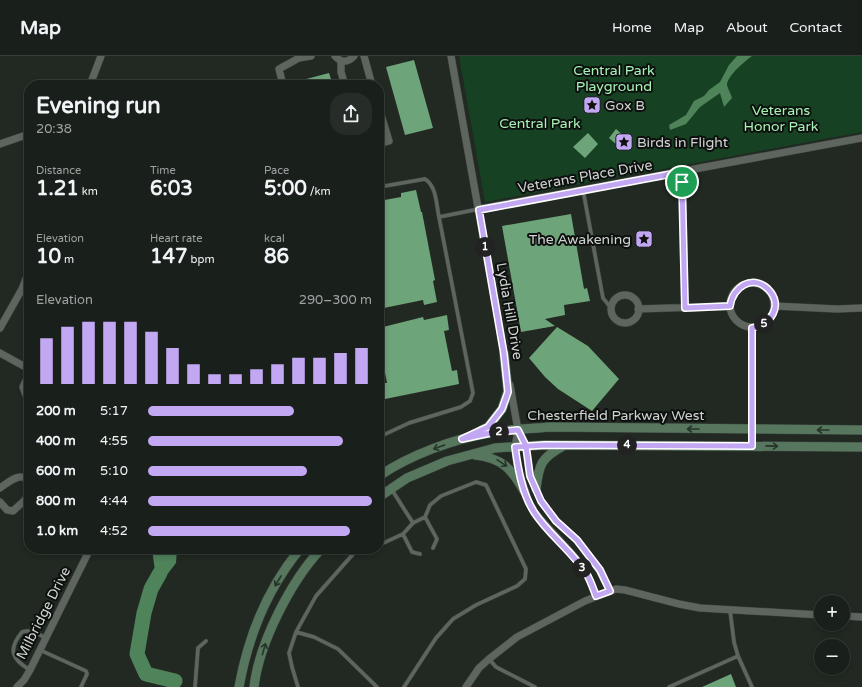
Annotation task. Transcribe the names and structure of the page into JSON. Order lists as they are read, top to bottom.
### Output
{
  "streets": {
    "street": [
      "Veterans Place Drive",
      "Lydia Hill Drive",
      "Chesterfield Parkway West",
      "Milbridge Drive"
    ]
  },
  "crossings": [
    ["Veterans Place Drive", "Lydia Hill Drive"],
    ["Lydia Hill Drive", "Chesterfield Parkway West"]
  ],
  "parks": ["Central Park Playground", "Veterans Honor Park", "Central Park"],
  "places": {
    "place": ["Gox B", "Birds in Flight", "The Awakening"]
  },
  "page": {
    "header": "Map",
    "nav": [
      "Home",
      "Map",
      "About",
      "Contact"
    ],
    "heading": ["Evening run", "20:38"],
    "stats": [
      ["Distance", "1.21 km"],
      ["Time", "6:03"],
      ["Pace", "5:00 /km"],
      ["Elevation", "10 m"],
      ["Heart rate", "147 bpm"],
      ["kcal", "86"]
    ],
    "pins": [
      "1",
      "5",
      "2",
      "4",
      "3"
    ],
    "chart": ["Elevation", "290–300 m"],
    "list": [
      {
        "name": "200 m",
        "note": "5:17"
      },
      {
        "name": "400 m",
        "note": "4:55"
      },
      {
        "name": "600 m",
        "note": "5:10"
      },
      {
        "name": "800 m",
        "note": "4:44"
      },
      {
        "name": "1.0 km",
        "note": "4:52"
      }
    ],
    "map_buttons": ["+", "−"]
  }
}
